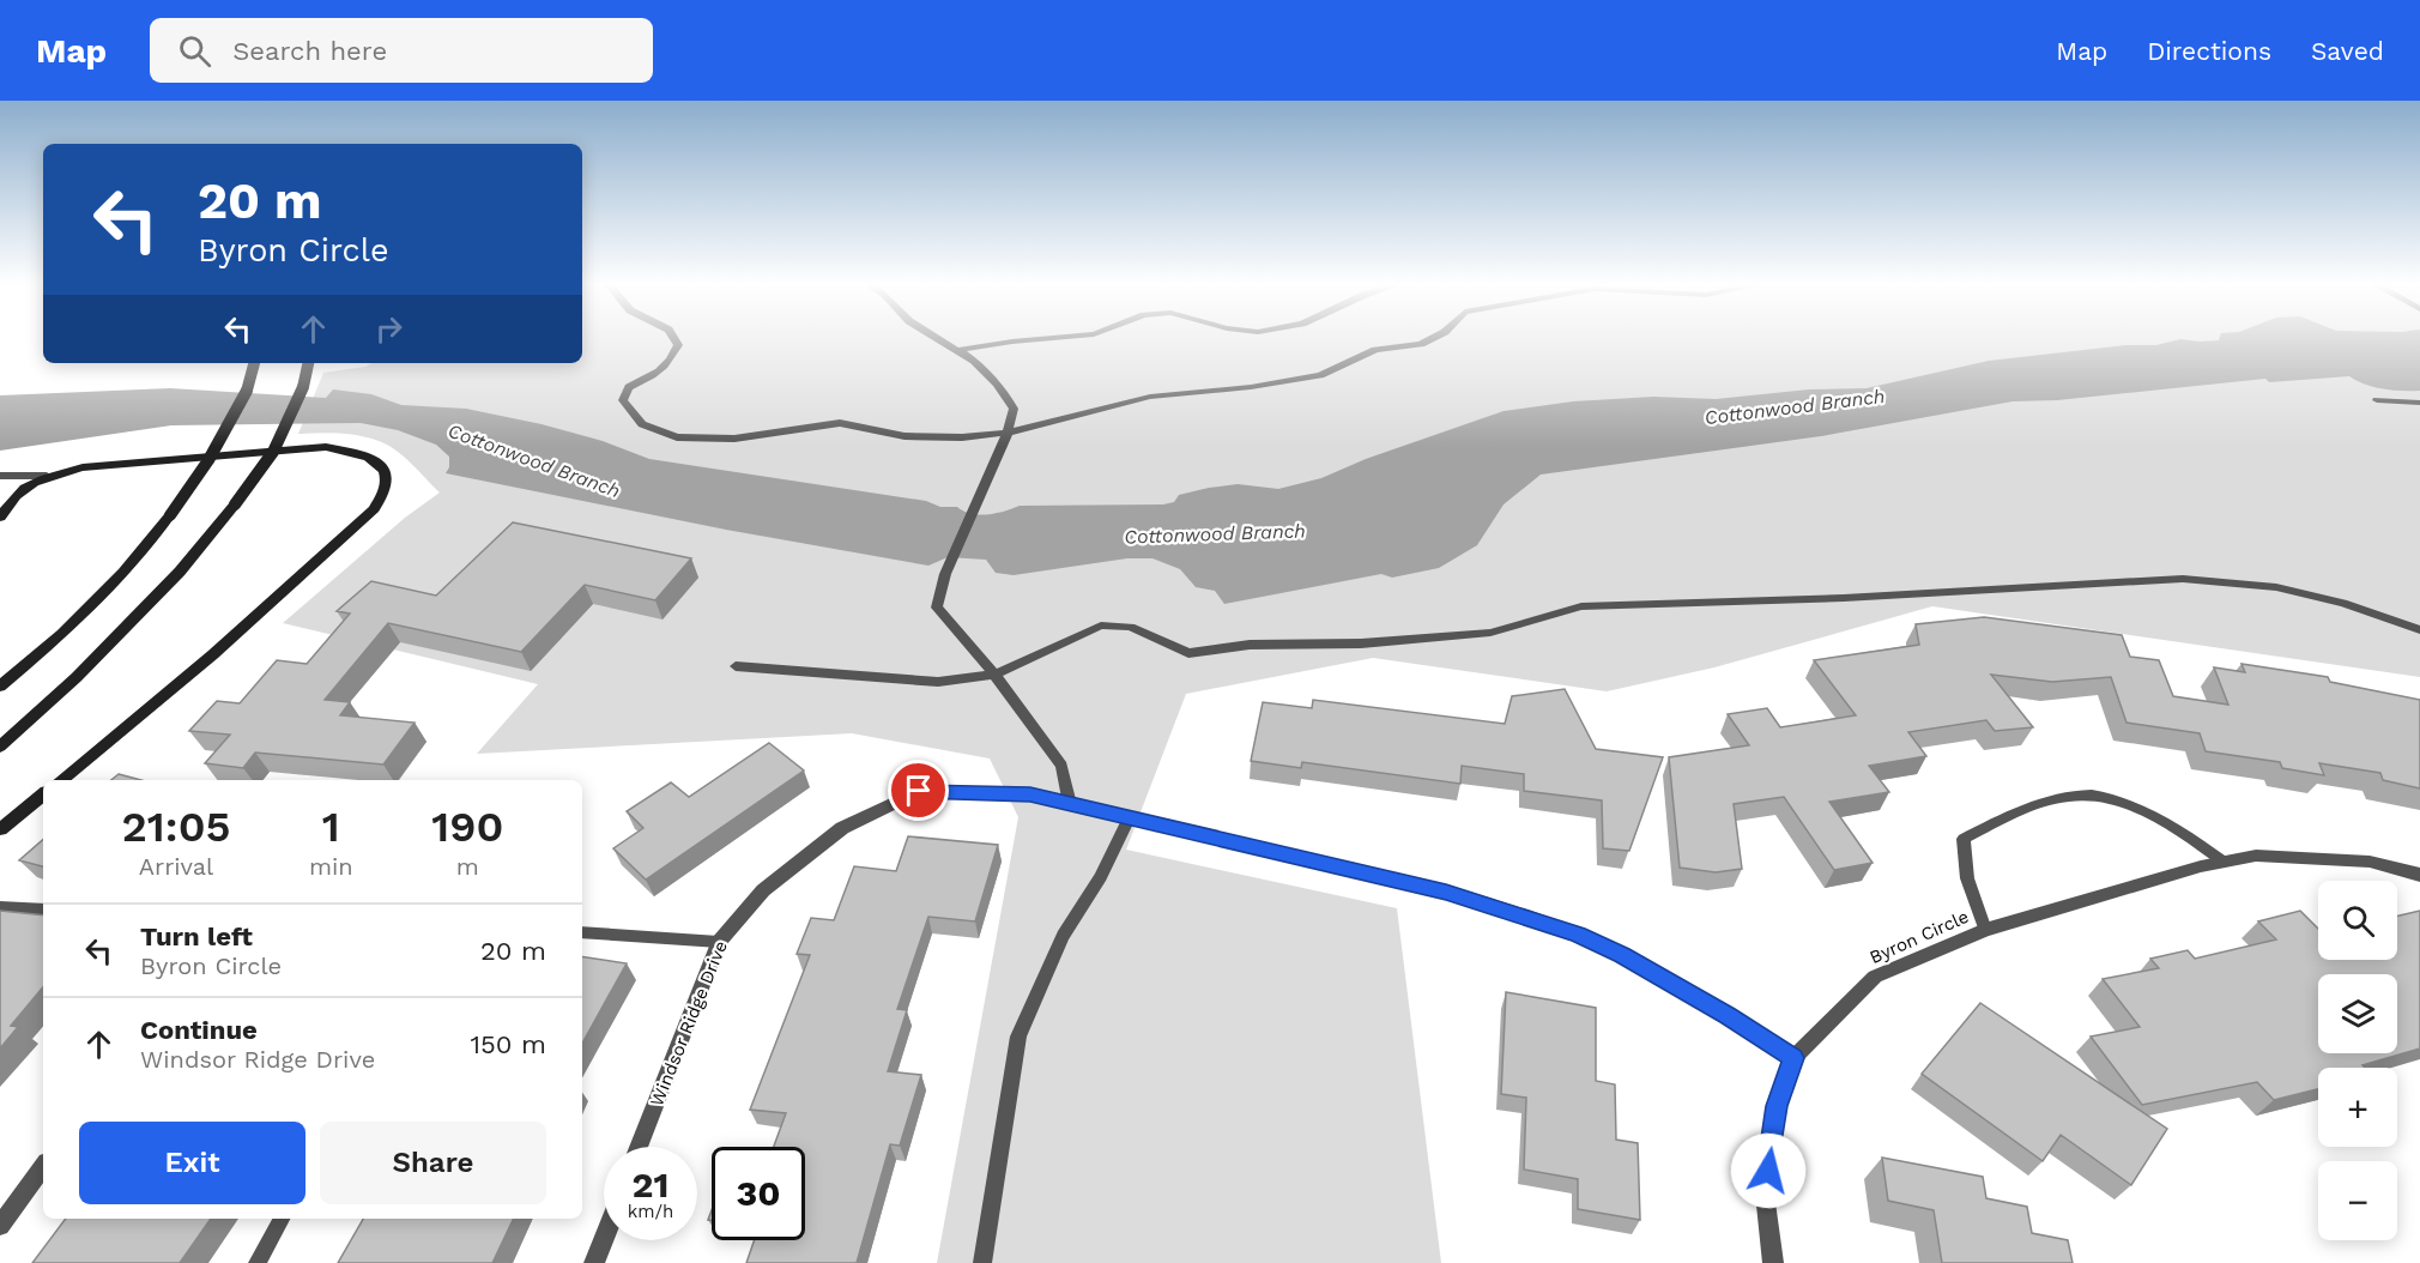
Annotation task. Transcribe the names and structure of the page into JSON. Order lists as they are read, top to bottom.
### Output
{
  "streets": {
    "street": ["Byron Circle", "Windsor Ridge Drive"]
  },
  "water": ["Cottonwood Branch"],
  "page": {
    "header": "Map",
    "search": "Search here",
    "nav": ["Map", "Directions", "Saved"],
    "turn": ["20 m", "Byron Circle"],
    "eta": [
      "21:05",
      "Arrival",
      "1",
      "min",
      "190",
      "m"
    ],
    "map_buttons": ["+", "−"],
    "list": [
      {
        "name": "Turn left",
        "note": "Byron Circle",
        "value": "20 m"
      },
      {
        "name": "Continue",
        "note": "Windsor Ridge Drive",
        "value": "150 m"
      }
    ],
    "buttons": ["Exit", "Share"],
    "speed": "21 km/h",
    "limit": "30"
  }
}
